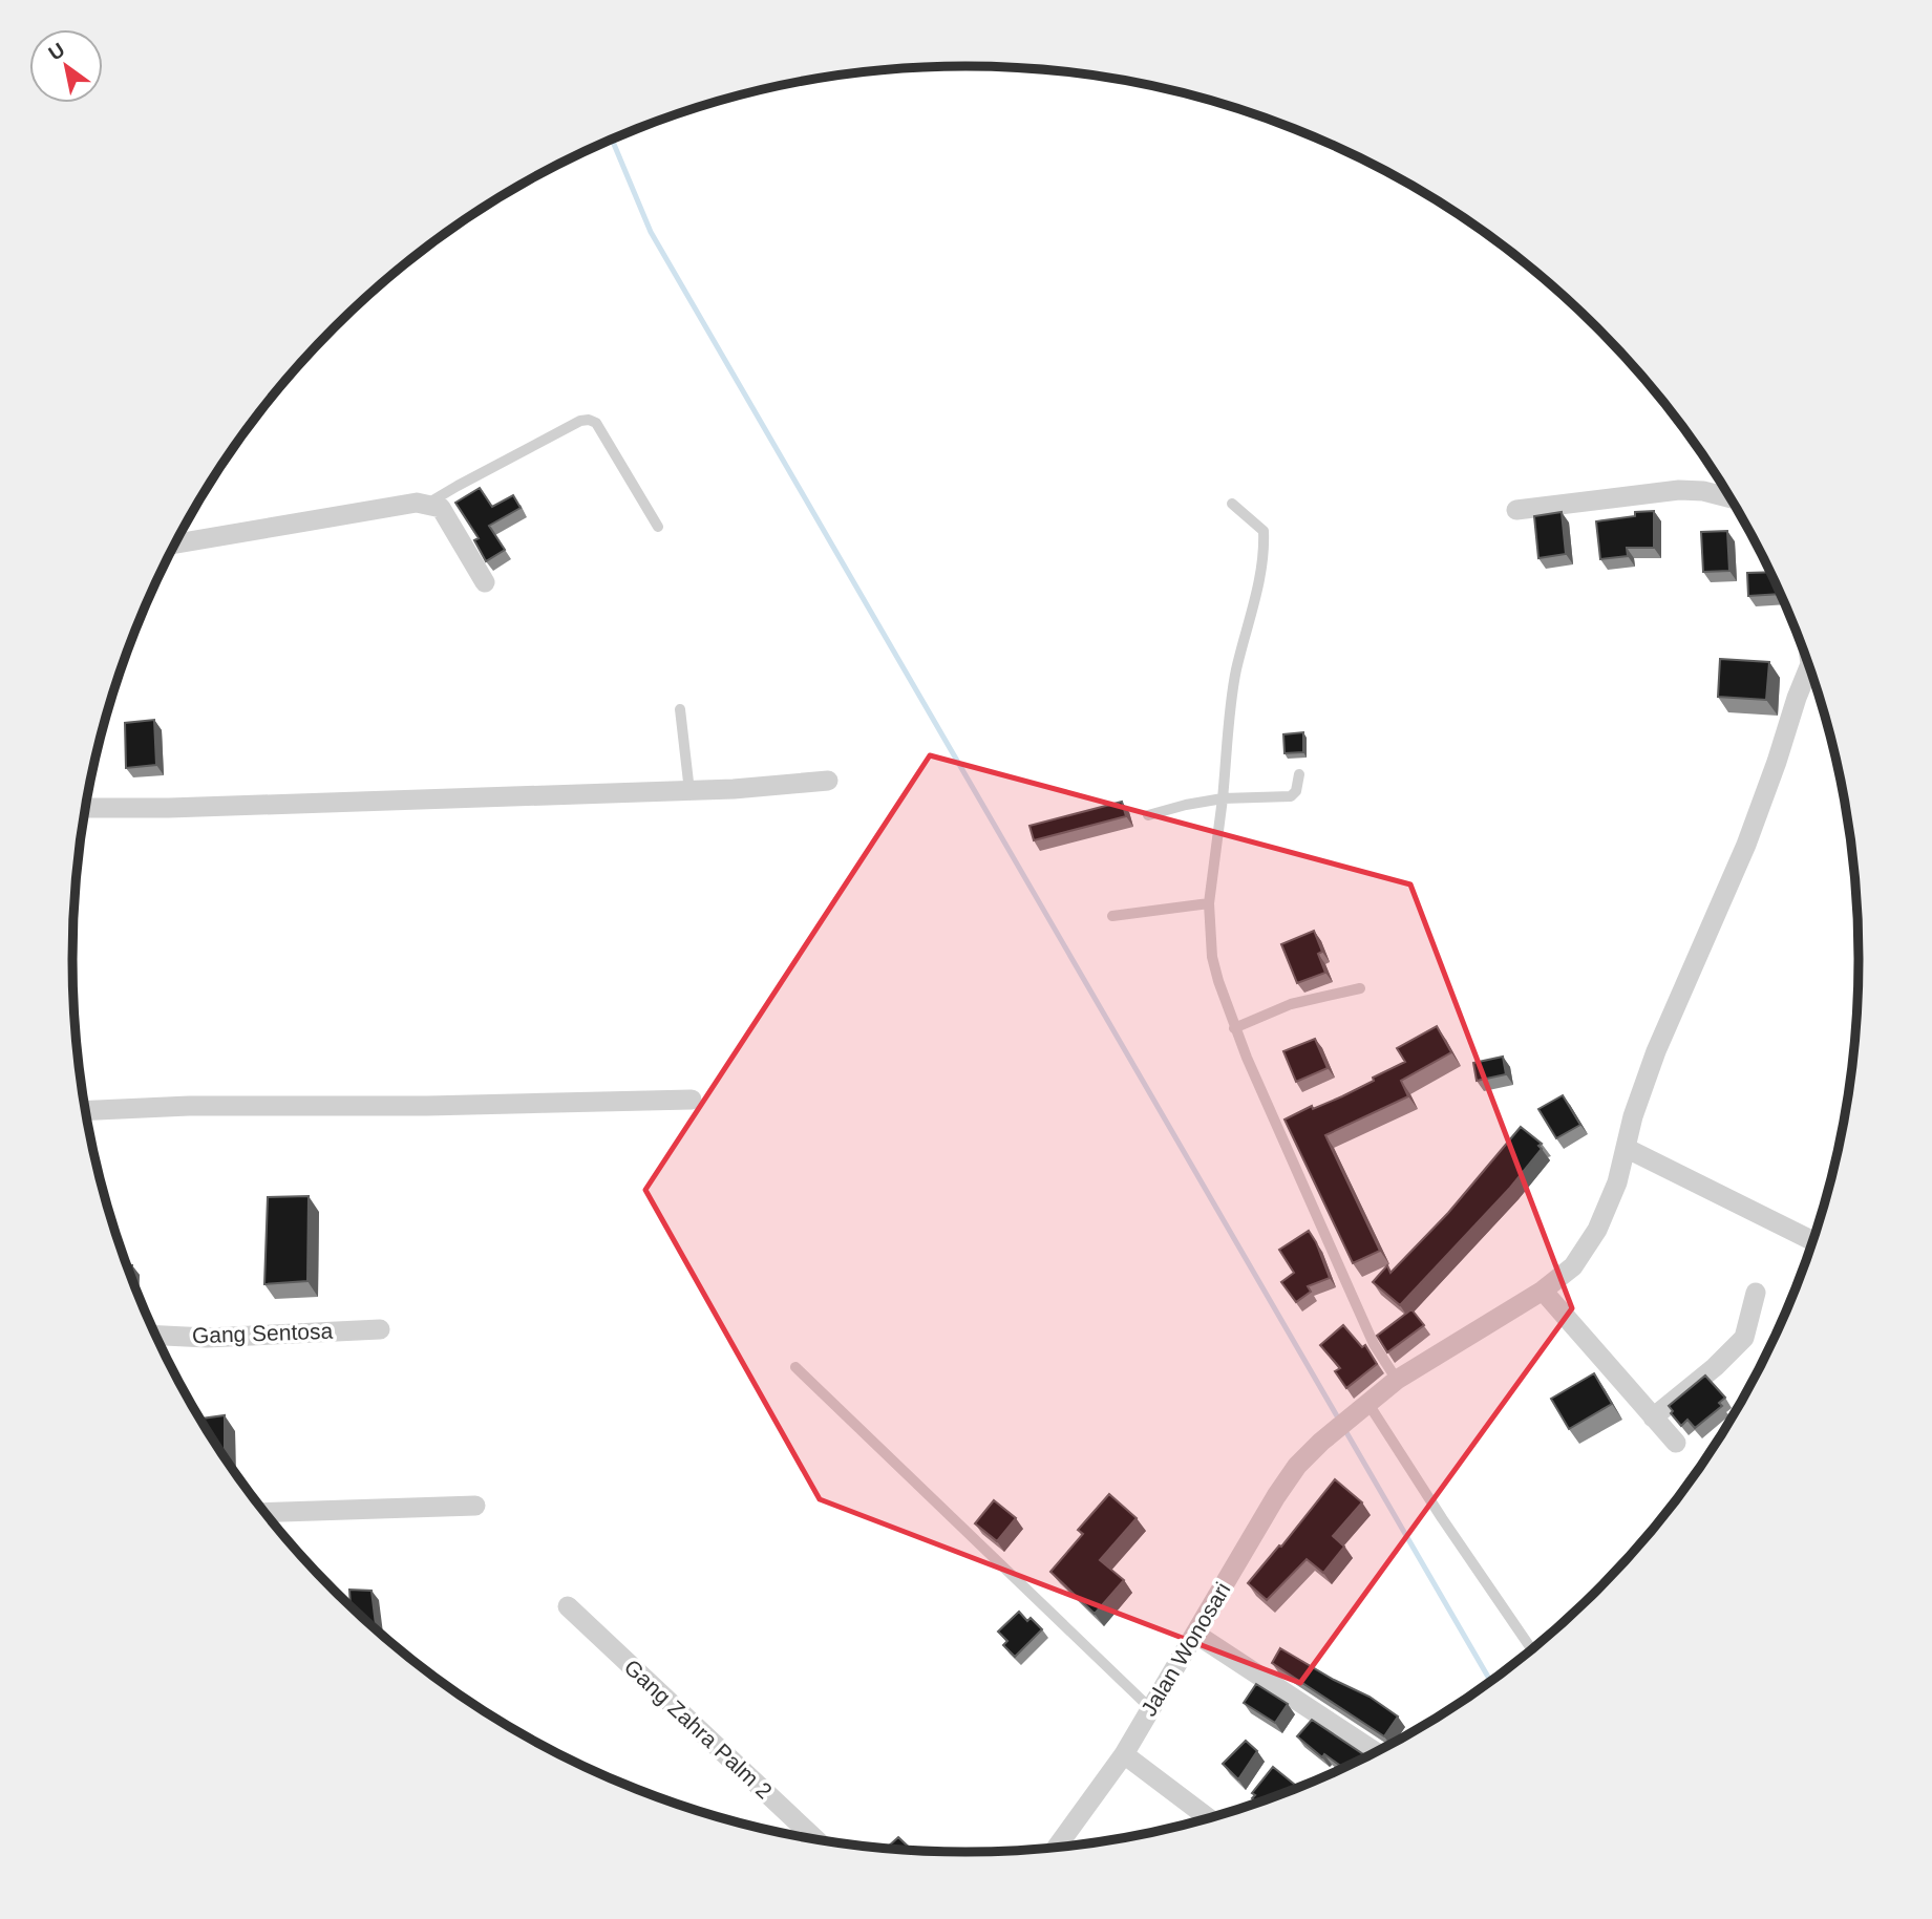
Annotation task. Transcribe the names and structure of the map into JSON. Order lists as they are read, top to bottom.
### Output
{
  "streets": {
    "street": ["Gang Sentosa", "Jalan Wonosari", "Gang Zahra Palm 2"]
  },
  "north": "top left"
}
